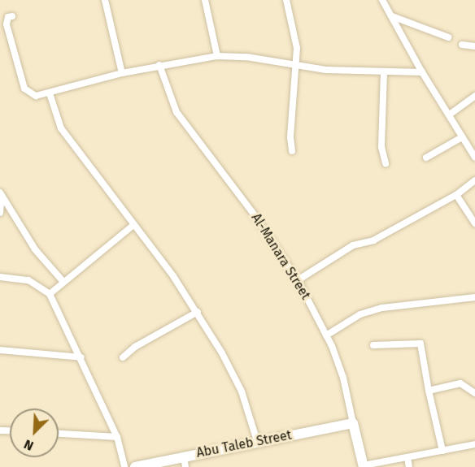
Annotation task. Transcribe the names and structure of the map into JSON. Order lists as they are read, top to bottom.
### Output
{
  "streets": {
    "street": ["Al-Manara Street", "Abu Taleb Street"]
  },
  "crossings": [
    ["Al-Manara Street", "Abu Taleb Street"]
  ],
  "north": "bottom left"
}
